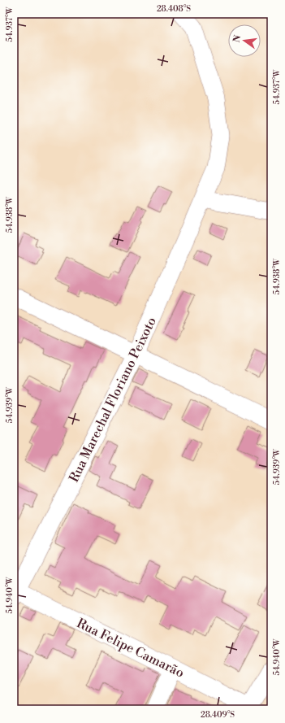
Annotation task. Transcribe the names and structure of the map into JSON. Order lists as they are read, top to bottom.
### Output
{
  "streets": {
    "street": ["Rua Marechal Floriano Peixoto", "Rua Felipe Camarão"]
  },
  "crossings": [
    ["Rua Marechal Floriano Peixoto", "Rua Felipe Camarão"]
  ],
  "north": "left",
  "coordinates": [
    "28.408°S",
    "54.937°W",
    "54.938°W",
    "54.939°W",
    "54.940°W",
    "28.409°S"
  ]
}
